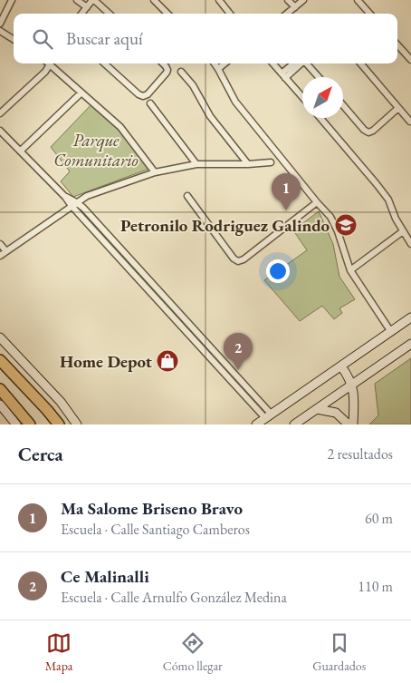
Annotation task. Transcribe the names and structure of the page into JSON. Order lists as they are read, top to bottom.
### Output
{
  "parks": ["Parque Comunitario"],
  "places": {
    "school or university": ["Petronilo Rodriguez Galindo"],
    "shop": ["Home Depot"]
  },
  "north": "top right",
  "page": {
    "search": "Buscar aquí",
    "pins": ["1", "2"],
    "heading": ["Cerca", "2 resultados"],
    "list": [
      {
        "mark": "1",
        "name": "Ma Salome Briseno Bravo",
        "note": "Escuela · Calle Santiago Camberos",
        "value": "60 m"
      },
      {
        "mark": "2",
        "name": "Ce Malinalli",
        "note": "Escuela · Calle Arnulfo González Medina",
        "value": "110 m"
      }
    ],
    "nav": ["Mapa", "Cómo llegar", "Guardados"]
  }
}
